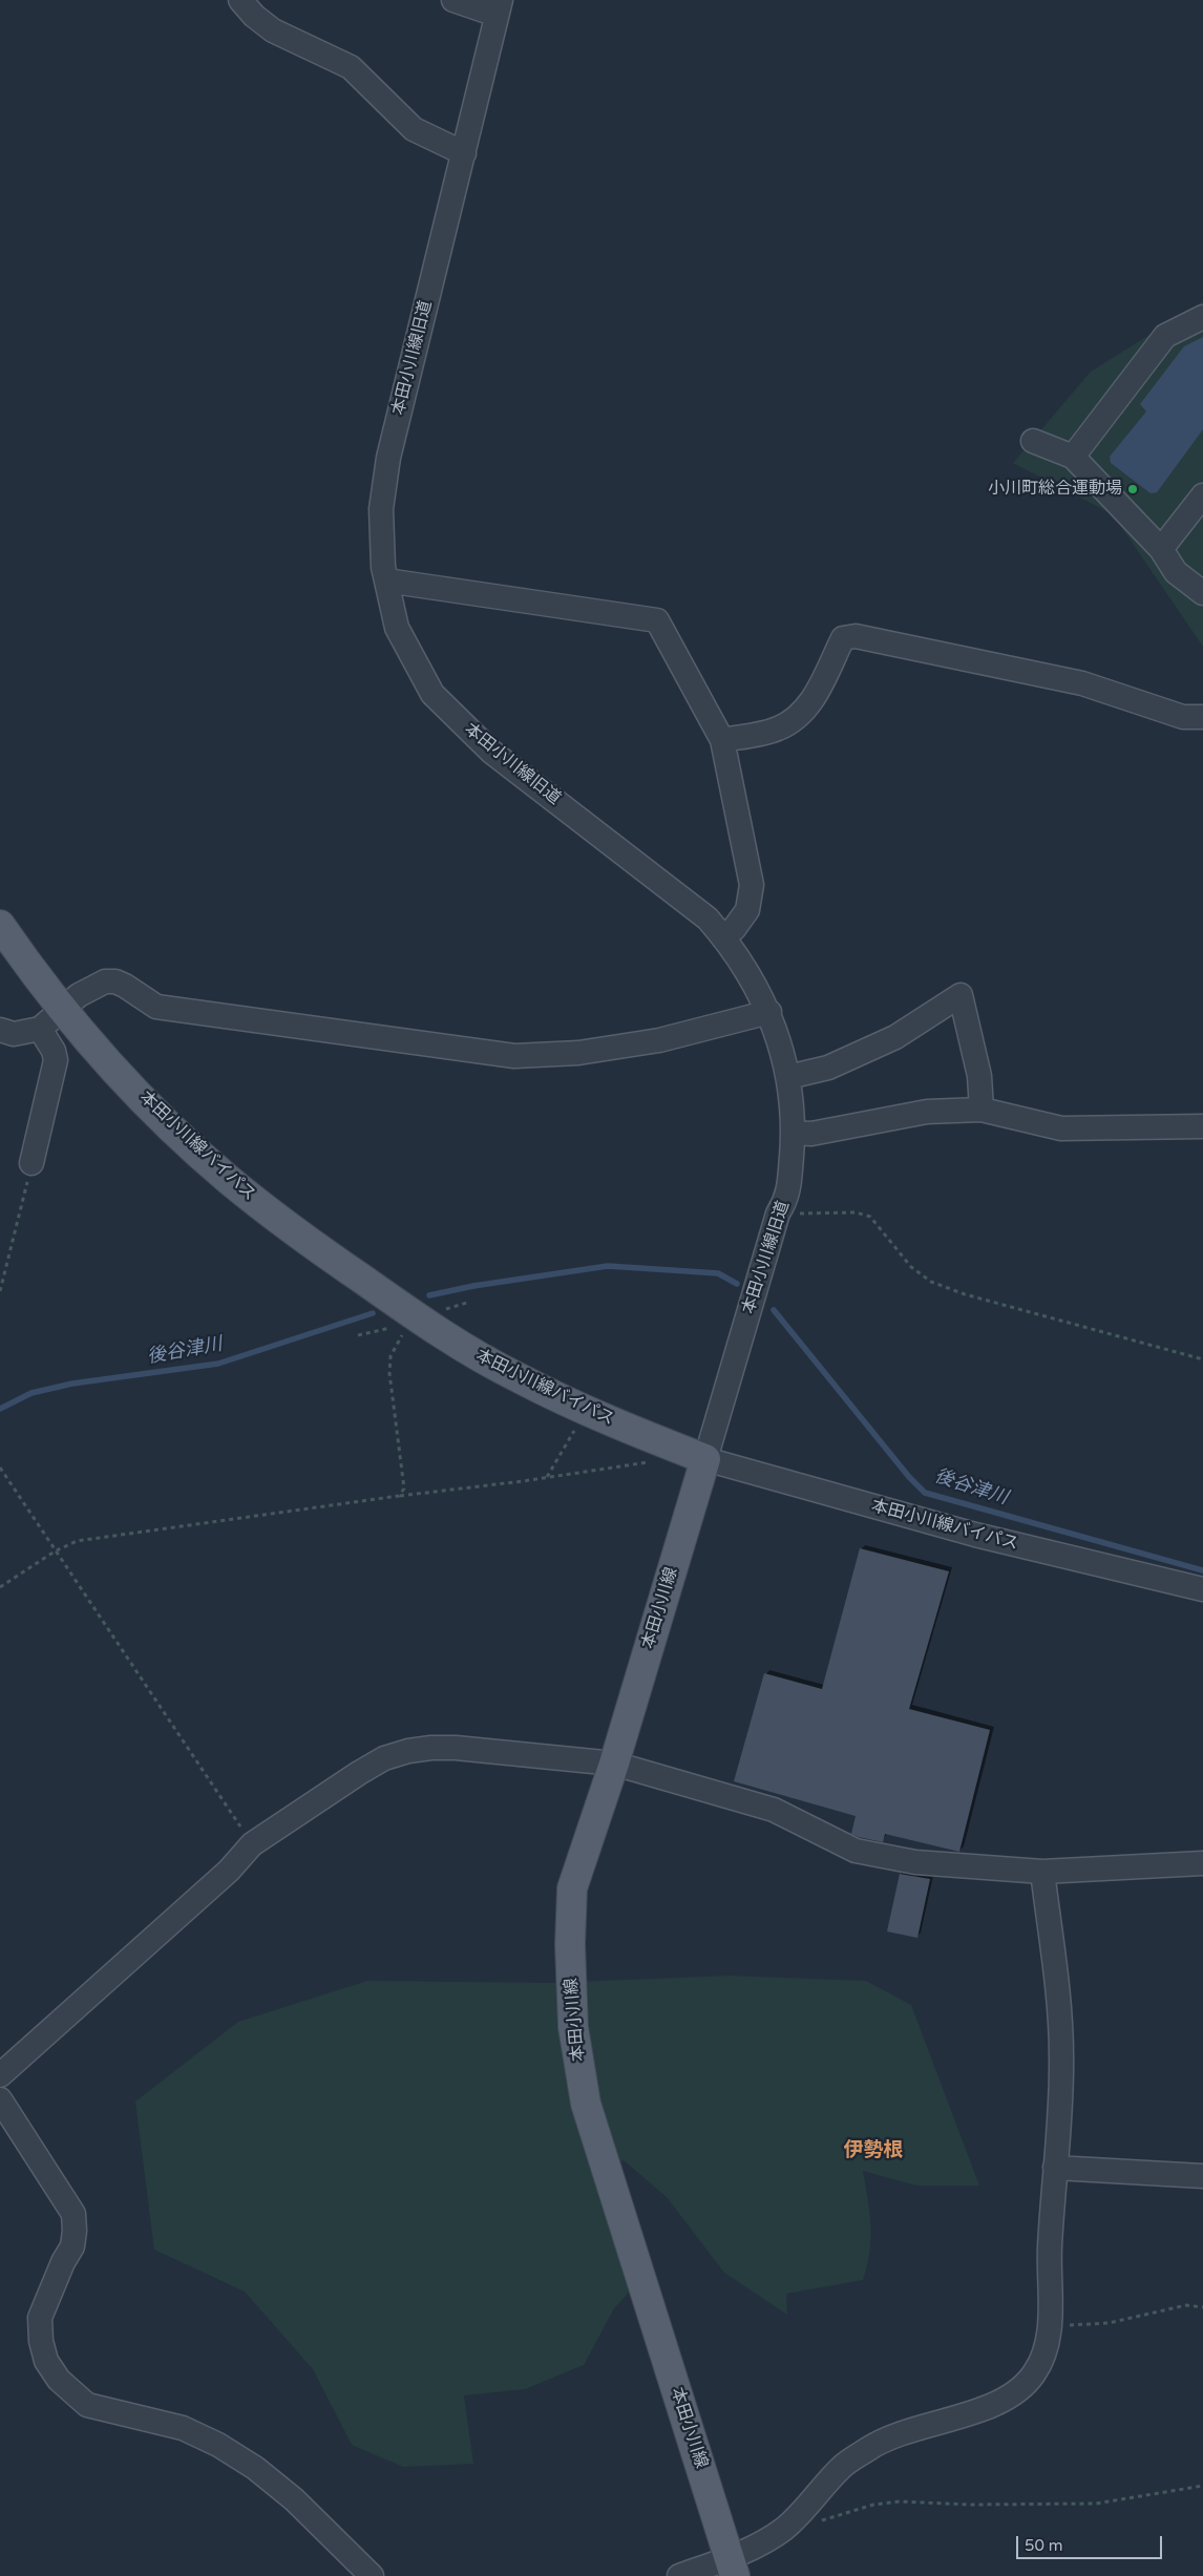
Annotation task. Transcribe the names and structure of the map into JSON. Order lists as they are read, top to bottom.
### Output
{
  "streets": {
    "main road": ["本田小川線バイパス", "本田小川線"],
    "street": ["本田小川線旧道"]
  },
  "crossings": [
    ["本田小川線旧道", "本田小川線バイパス"],
    ["本田小川線旧道", "本田小川線"],
    ["本田小川線バイパス", "本田小川線"]
  ],
  "districts": ["伊勢根"],
  "water": ["後谷津川"],
  "places": ["小川町総合運動場"],
  "scale_bar": "50 m"
}
